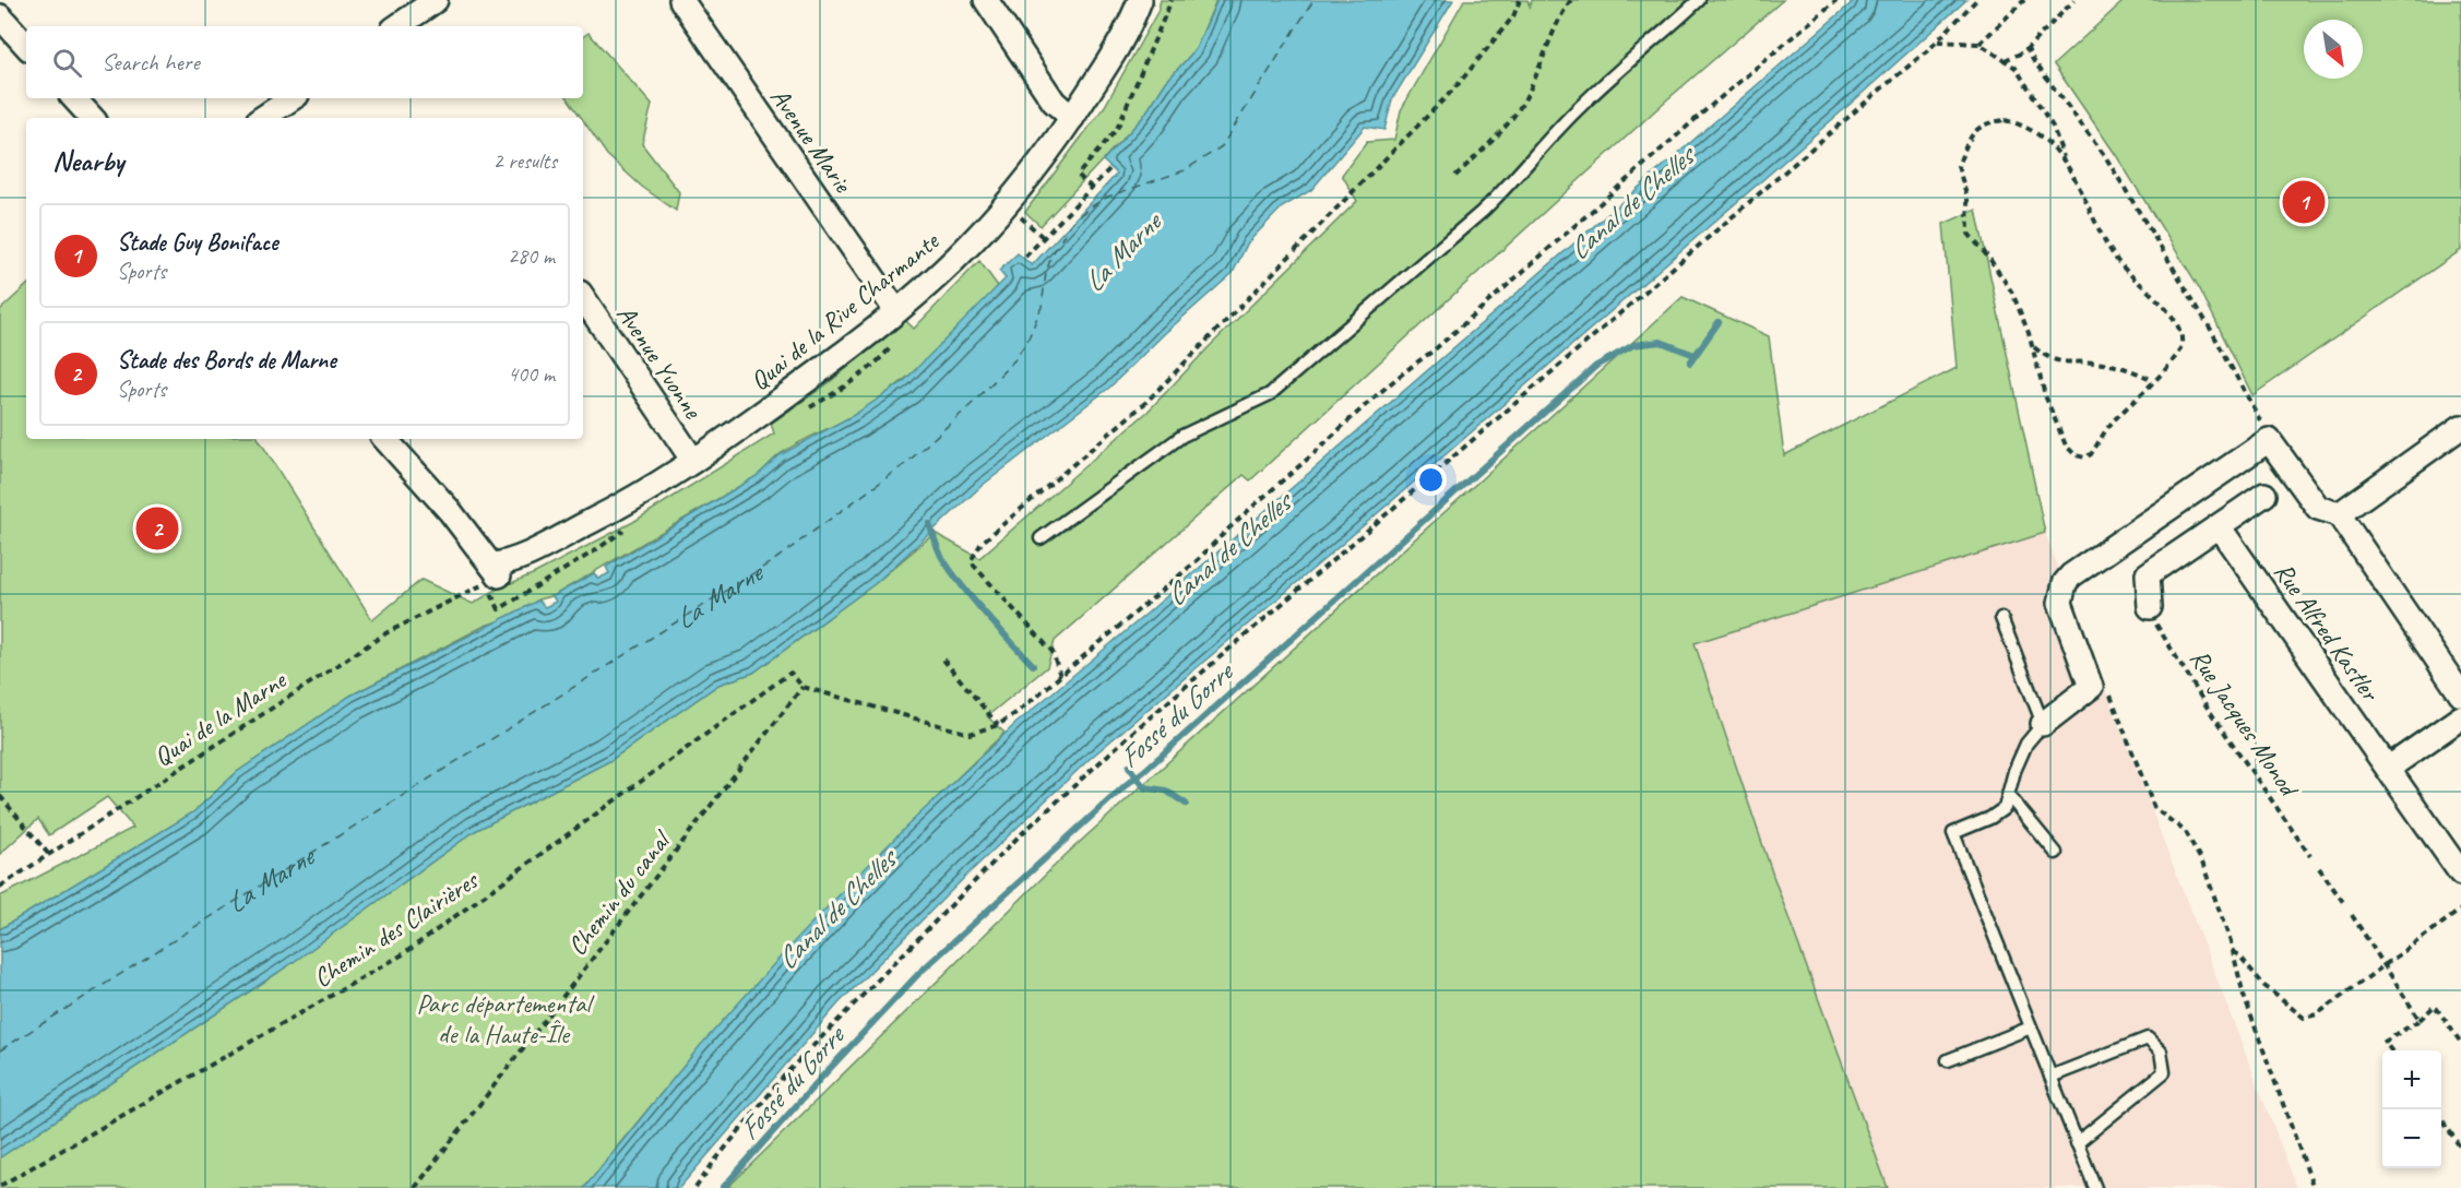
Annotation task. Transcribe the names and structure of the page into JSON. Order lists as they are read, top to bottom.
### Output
{
  "streets": {
    "street": [
      "Avenue Marie",
      "Quai de la Rive Charmante",
      "Avenue Yvonne",
      "Rue Alfred Kastler"
    ],
    "path": [
      "Quai de la Marne",
      "Rue Jacques Monod",
      "Chemin du canal",
      "Chemin des Clairières"
    ]
  },
  "crossings": [
    ["Avenue Marie", "Quai de la Rive Charmante"],
    ["Quai de la Rive Charmante", "Avenue Yvonne"],
    ["Quai de la Rive Charmante", "Quai de la Marne"],
    ["Chemin du canal", "Chemin des Clairières"]
  ],
  "water": ["Canal de Chelles", "La Marne", "Fossé du Gorre"],
  "parks": ["Parc départemental de la Haute-Île"],
  "north": "bottom right",
  "page": {
    "search": "Search here",
    "heading": ["Nearby", "2 results"],
    "pins": ["1", "2"],
    "list": [
      {
        "mark": "1",
        "name": "Stade Guy Boniface",
        "note": "Sports",
        "value": "280 m"
      },
      {
        "mark": "2",
        "name": "Stade des Bords de Marne",
        "note": "Sports",
        "value": "400 m"
      }
    ],
    "map_buttons": ["+", "−"]
  }
}
